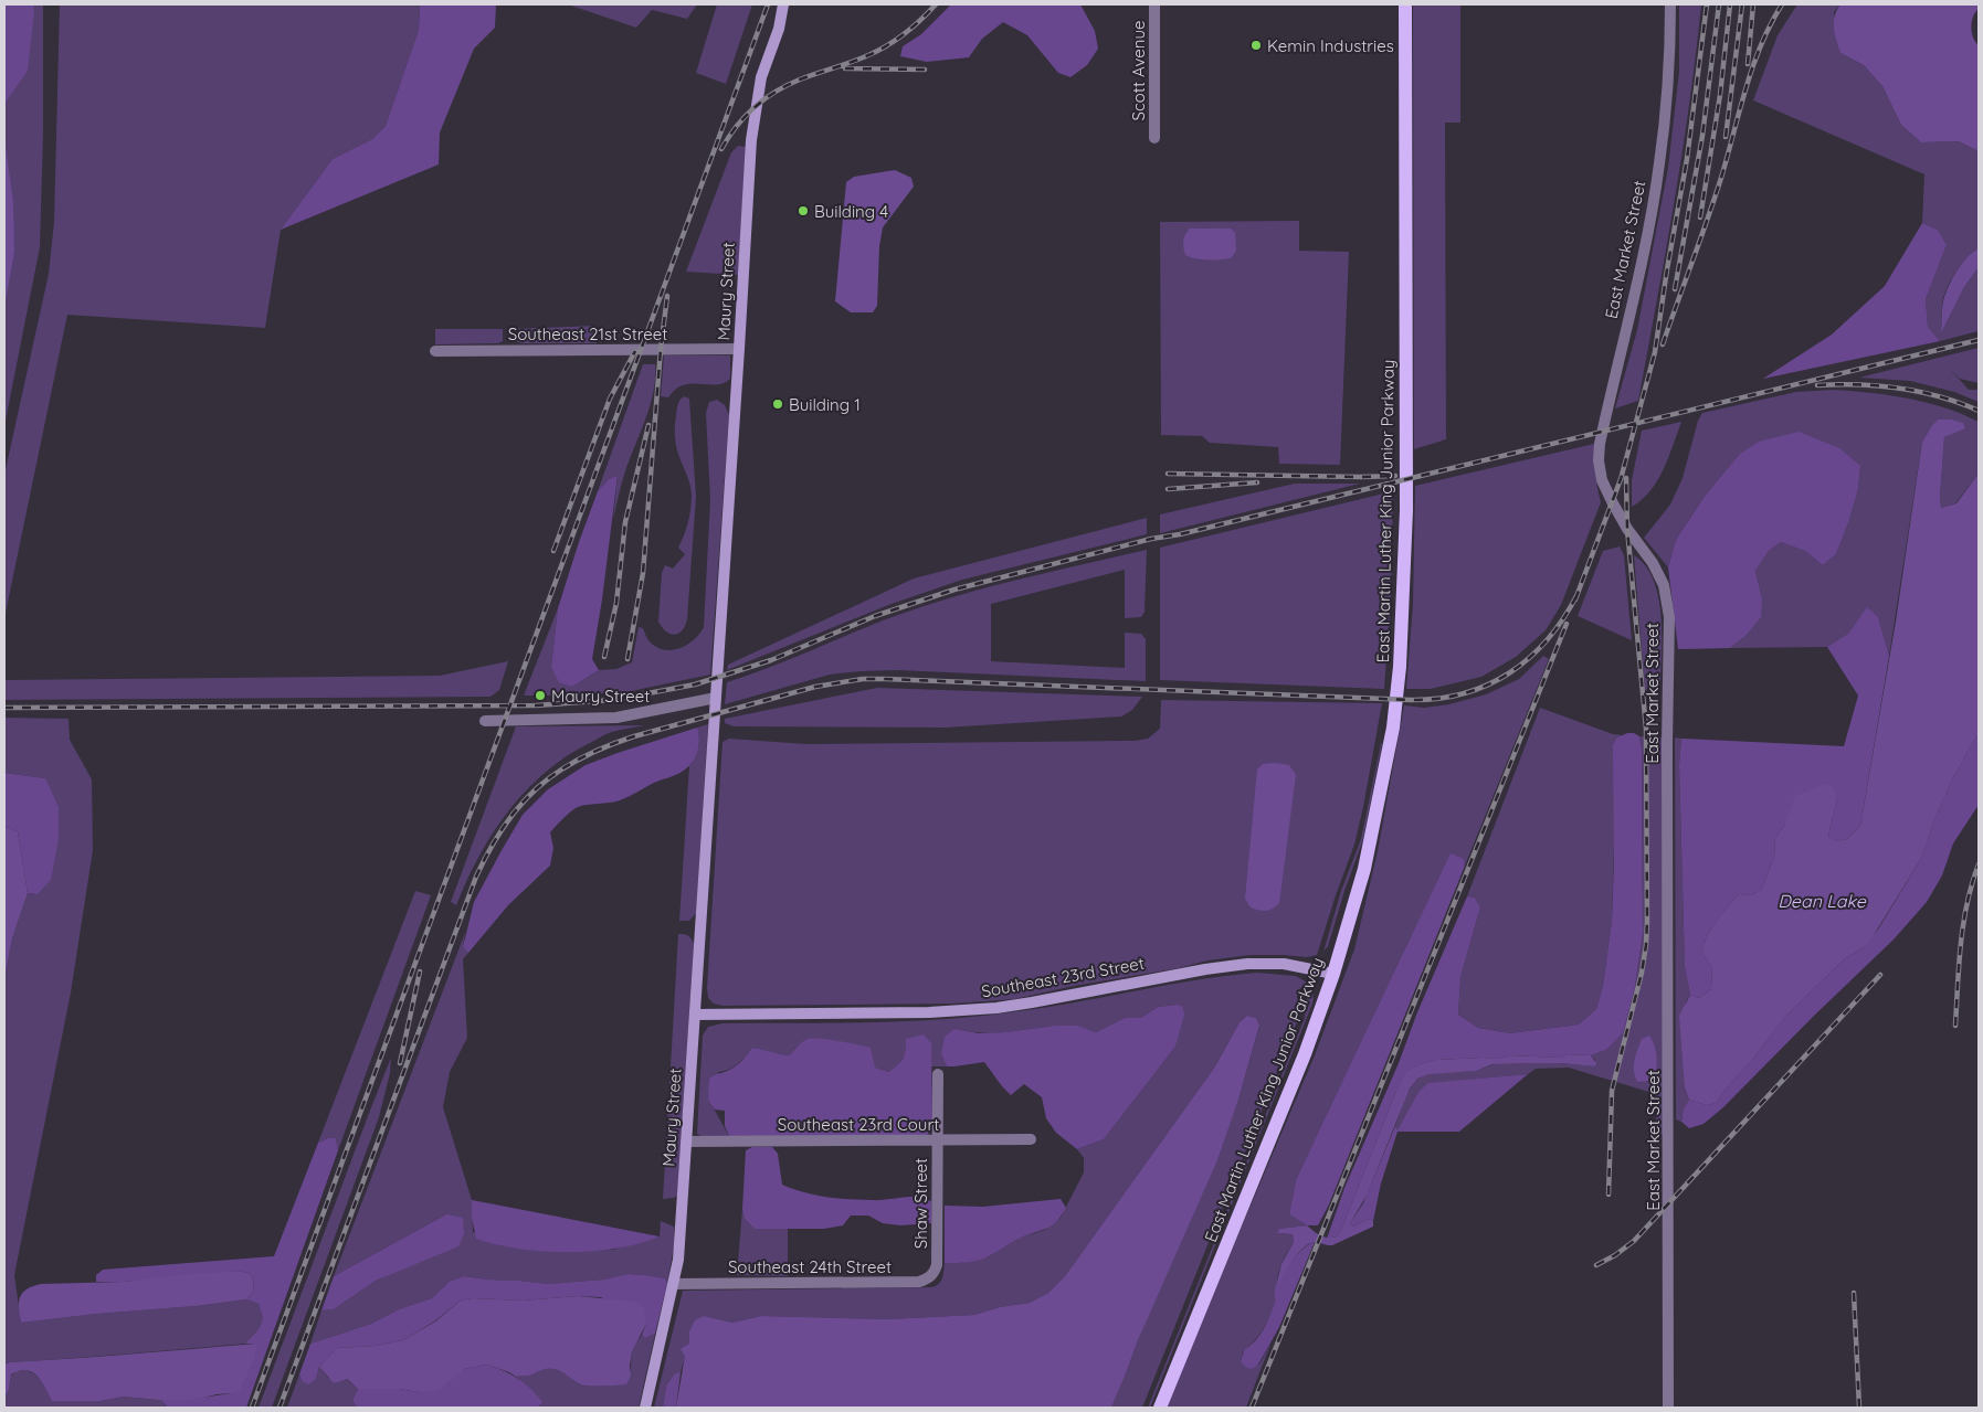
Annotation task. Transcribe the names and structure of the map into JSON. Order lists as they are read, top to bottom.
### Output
{
  "streets": {
    "main road": ["Maury Street", "East Martin Luther King Junior Parkway", "Southeast 23rd Street"],
    "street": [
      "Scott Avenue",
      "East Market Street",
      "Southeast 21st Street",
      "Southeast 23rd Court",
      "Shaw Street",
      "Southeast 24th Street"
    ]
  },
  "crossings": [
    ["Maury Street", "Southeast 21st Street"],
    ["Maury Street", "Southeast 23rd Street"],
    ["Maury Street", "Southeast 23rd Court"],
    ["Maury Street", "Southeast 24th Street"],
    ["East Martin Luther King Junior Parkway", "Southeast 23rd Street"],
    ["Southeast 23rd Court", "Shaw Street"],
    ["Shaw Street", "Southeast 24th Street"]
  ],
  "water": ["Dean Lake"],
  "places": [
    "Kemin Industries",
    "Building 4",
    "Building 1",
    "Maury Street"
  ]
}
